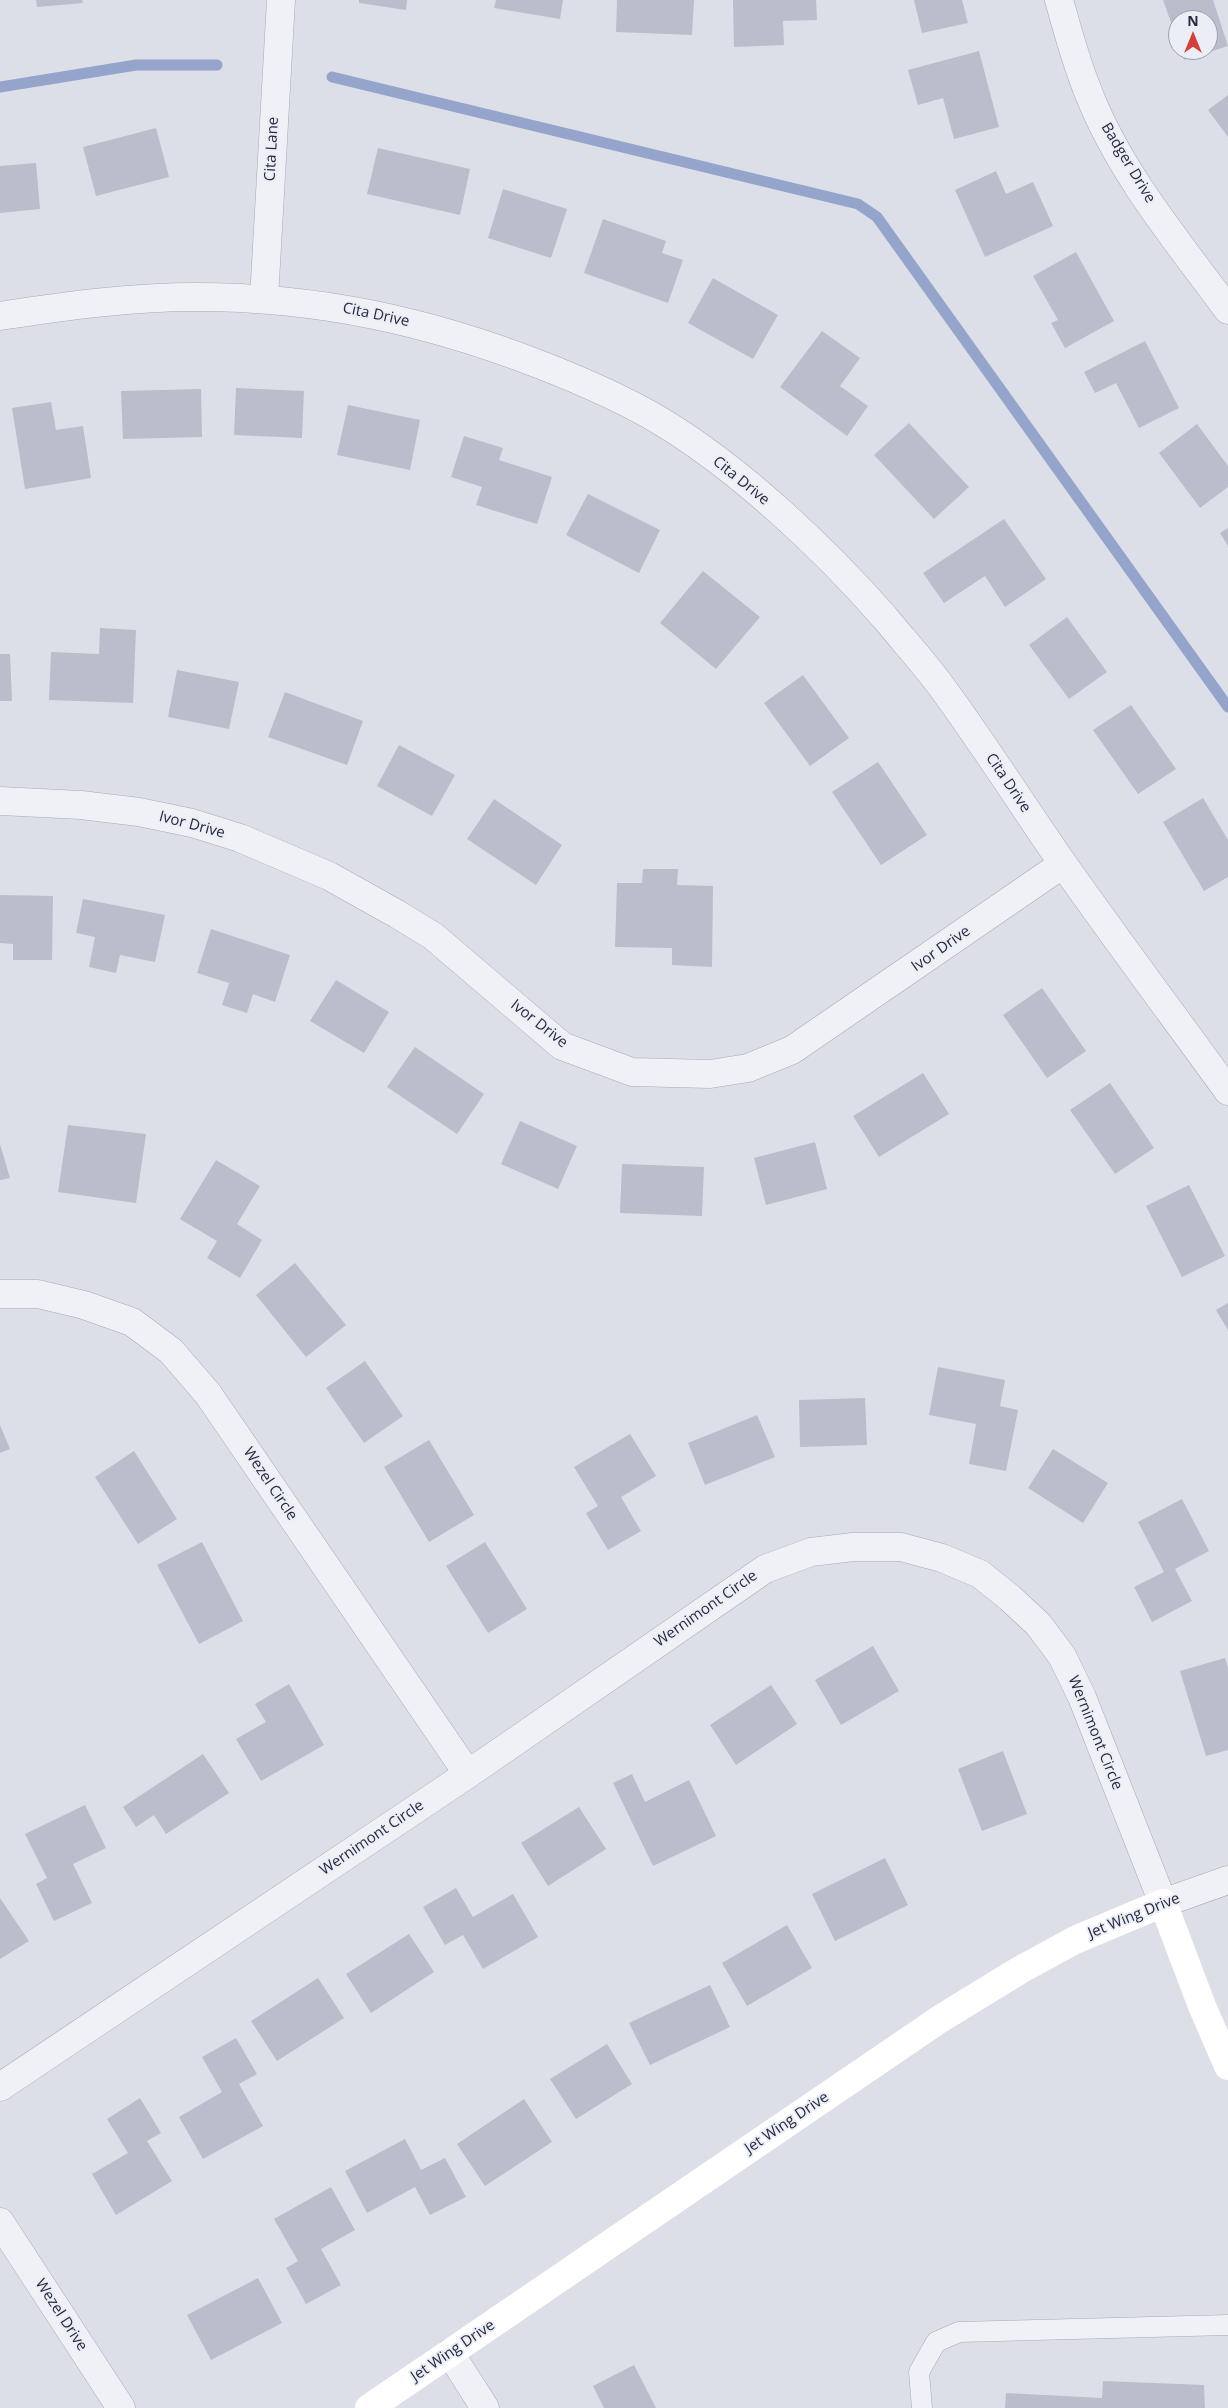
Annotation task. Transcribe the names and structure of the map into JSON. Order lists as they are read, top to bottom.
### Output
{
  "streets": {
    "main road": ["Wernimont Circle", "Jet Wing Drive"],
    "street": [
      "Cita Lane",
      "Badger Drive",
      "Cita Drive",
      "Ivor Drive",
      "Wezel Circle",
      "Wezel Drive"
    ]
  },
  "crossings": [
    ["Cita Lane", "Cita Drive"],
    ["Cita Drive", "Ivor Drive"],
    ["Wezel Circle", "Wernimont Circle"],
    ["Wernimont Circle", "Jet Wing Drive"]
  ],
  "north": "top"
}
